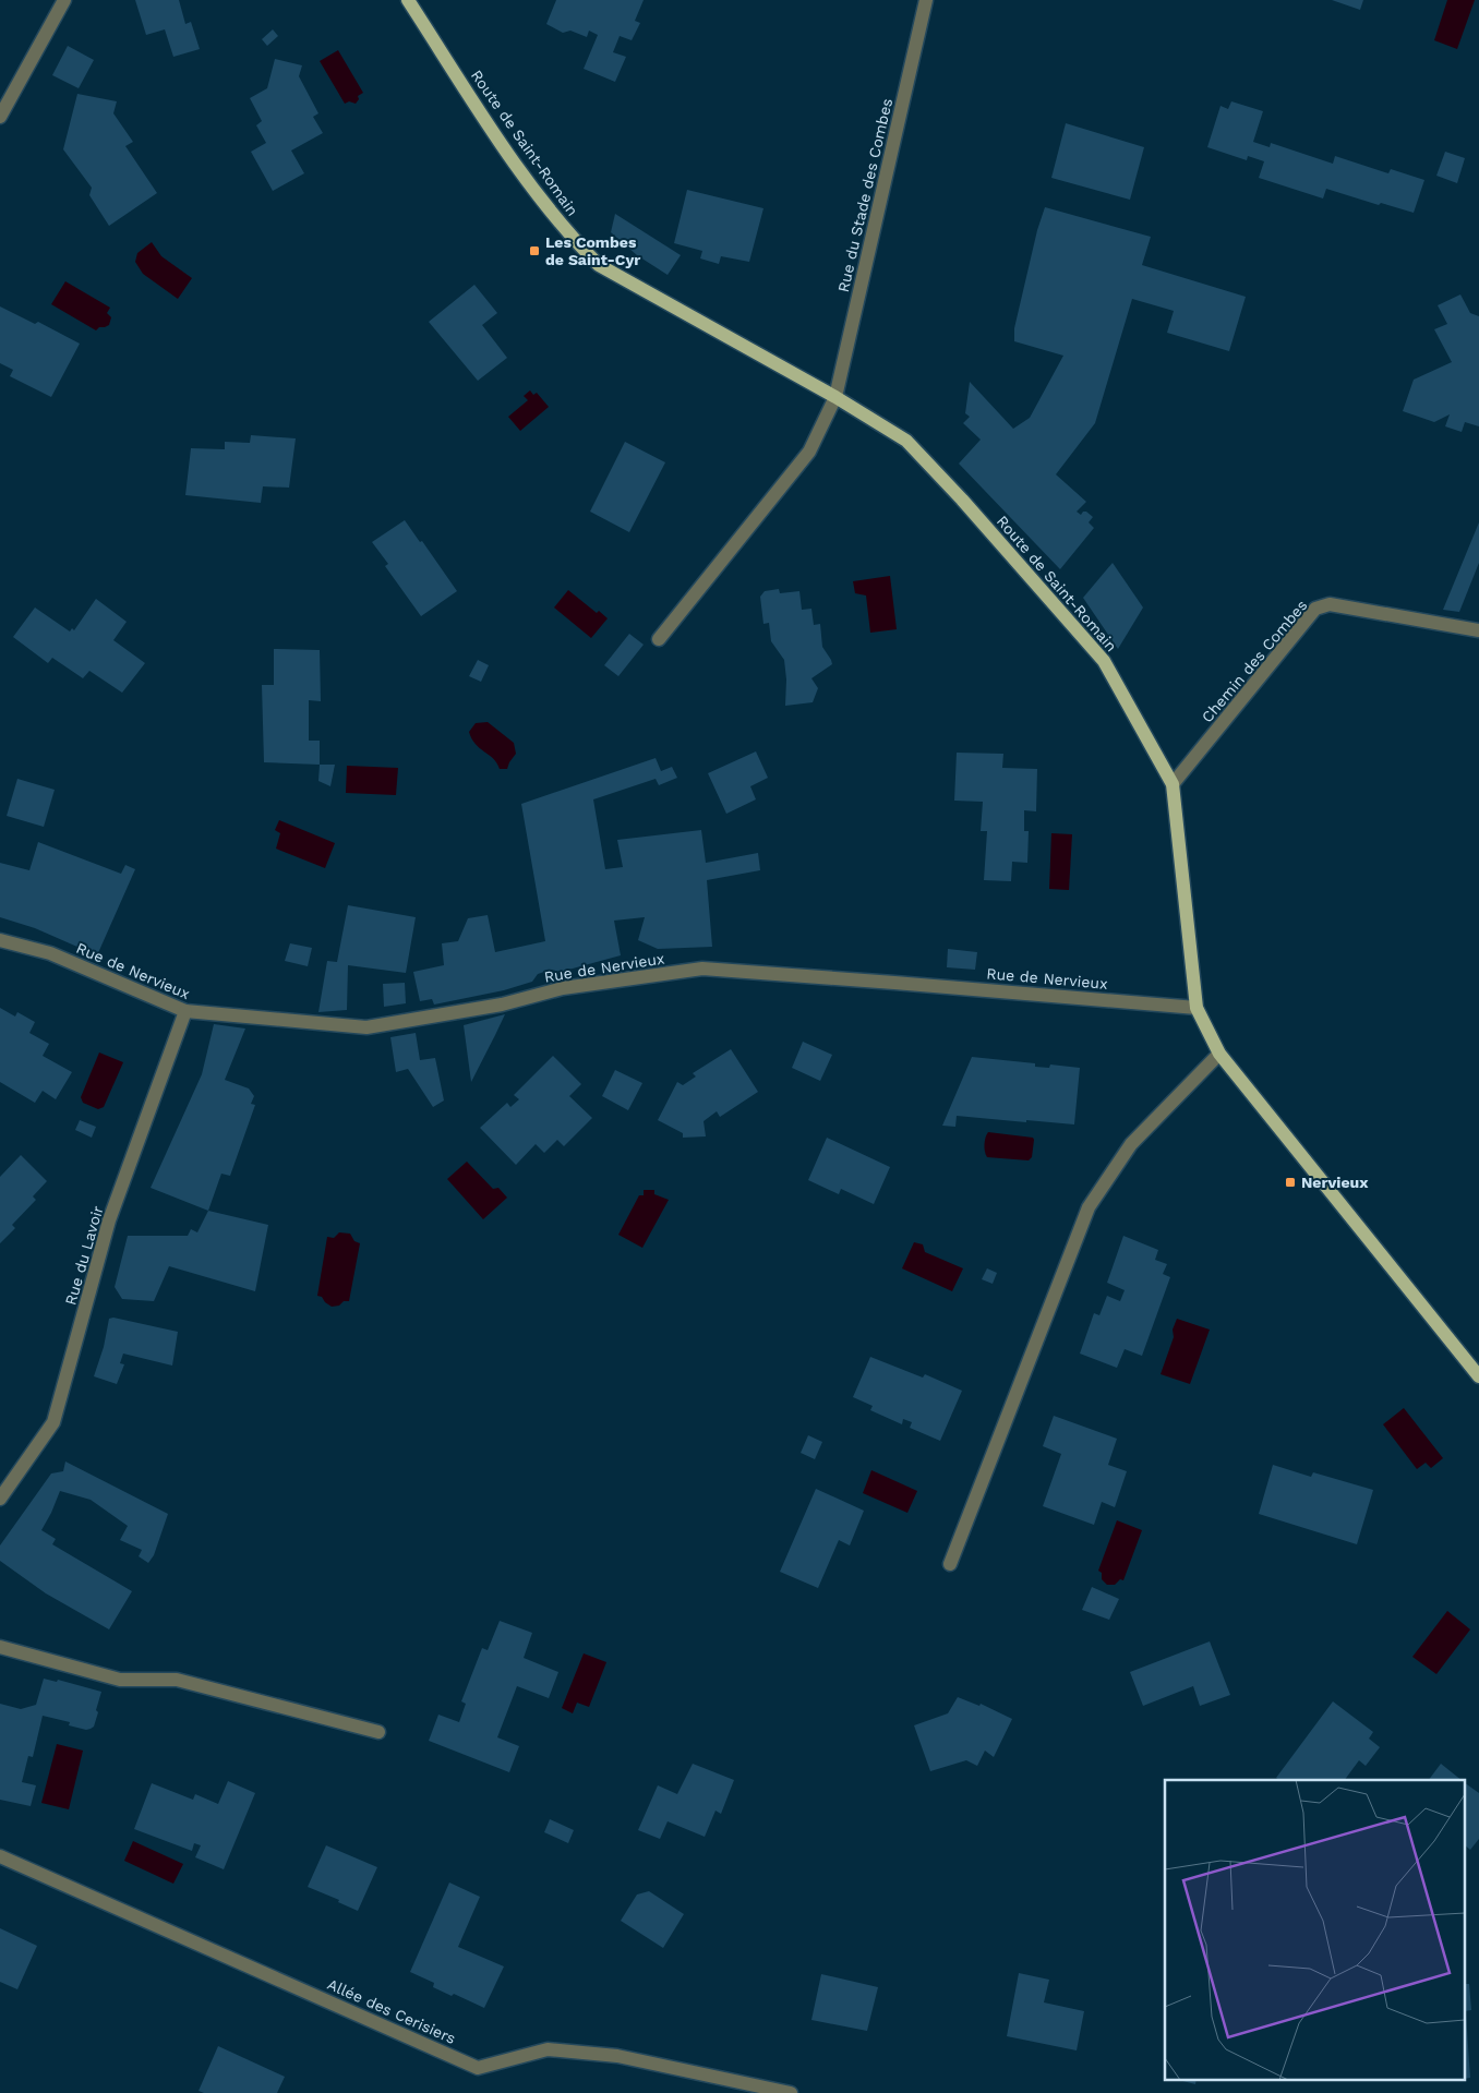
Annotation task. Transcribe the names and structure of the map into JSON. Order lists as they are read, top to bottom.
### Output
{
  "streets": {
    "main road": ["Route de Saint-Romain"],
    "street": [
      "Rue du Stade des Combes",
      "Chemin des Combes",
      "Rue de Nervieux",
      "Rue du Lavoir",
      "Allée des Cerisiers"
    ]
  },
  "crossings": [
    ["Route de Saint-Romain", "Rue du Stade des Combes"],
    ["Route de Saint-Romain", "Chemin des Combes"],
    ["Route de Saint-Romain", "Rue de Nervieux"],
    ["Rue de Nervieux", "Rue du Lavoir"]
  ],
  "places": {
    "transit": ["Les Combes de Saint-Cyr", "Nervieux"]
  }
}
